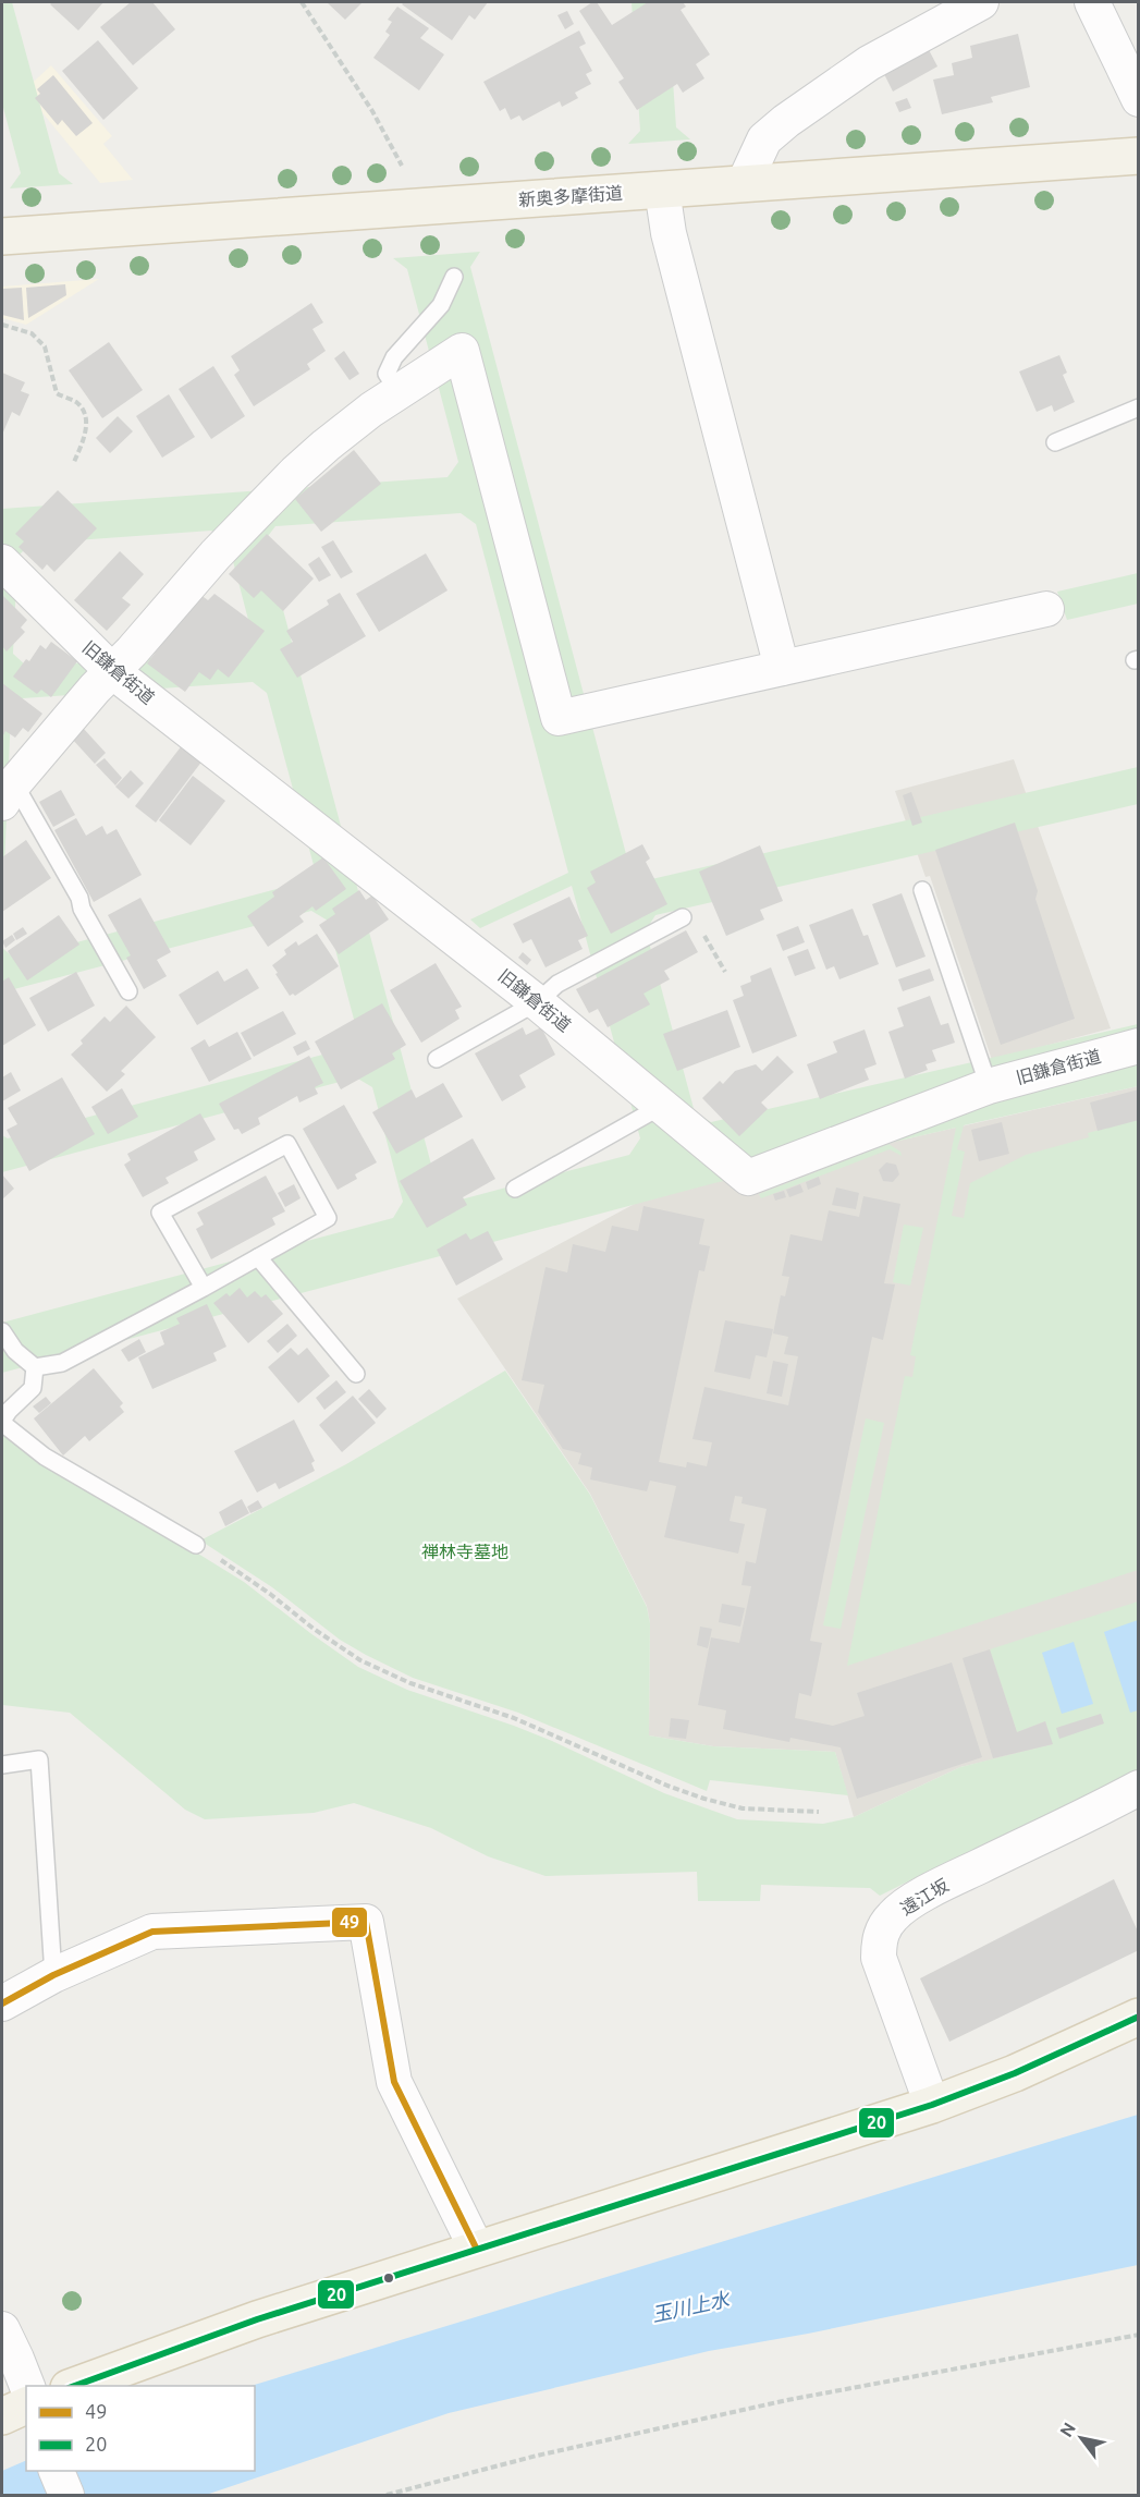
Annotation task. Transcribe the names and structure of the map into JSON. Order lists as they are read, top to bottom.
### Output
{
  "streets": {
    "main road": ["新奥多摩街道"],
    "street": ["旧鎌倉街道", "遠江坂"]
  },
  "water": ["玉川上水"],
  "parks": ["禅林寺墓地"],
  "lines": ["transit line 49", "transit line 20"],
  "legend": ["49", "20"],
  "north": "top left"
}
